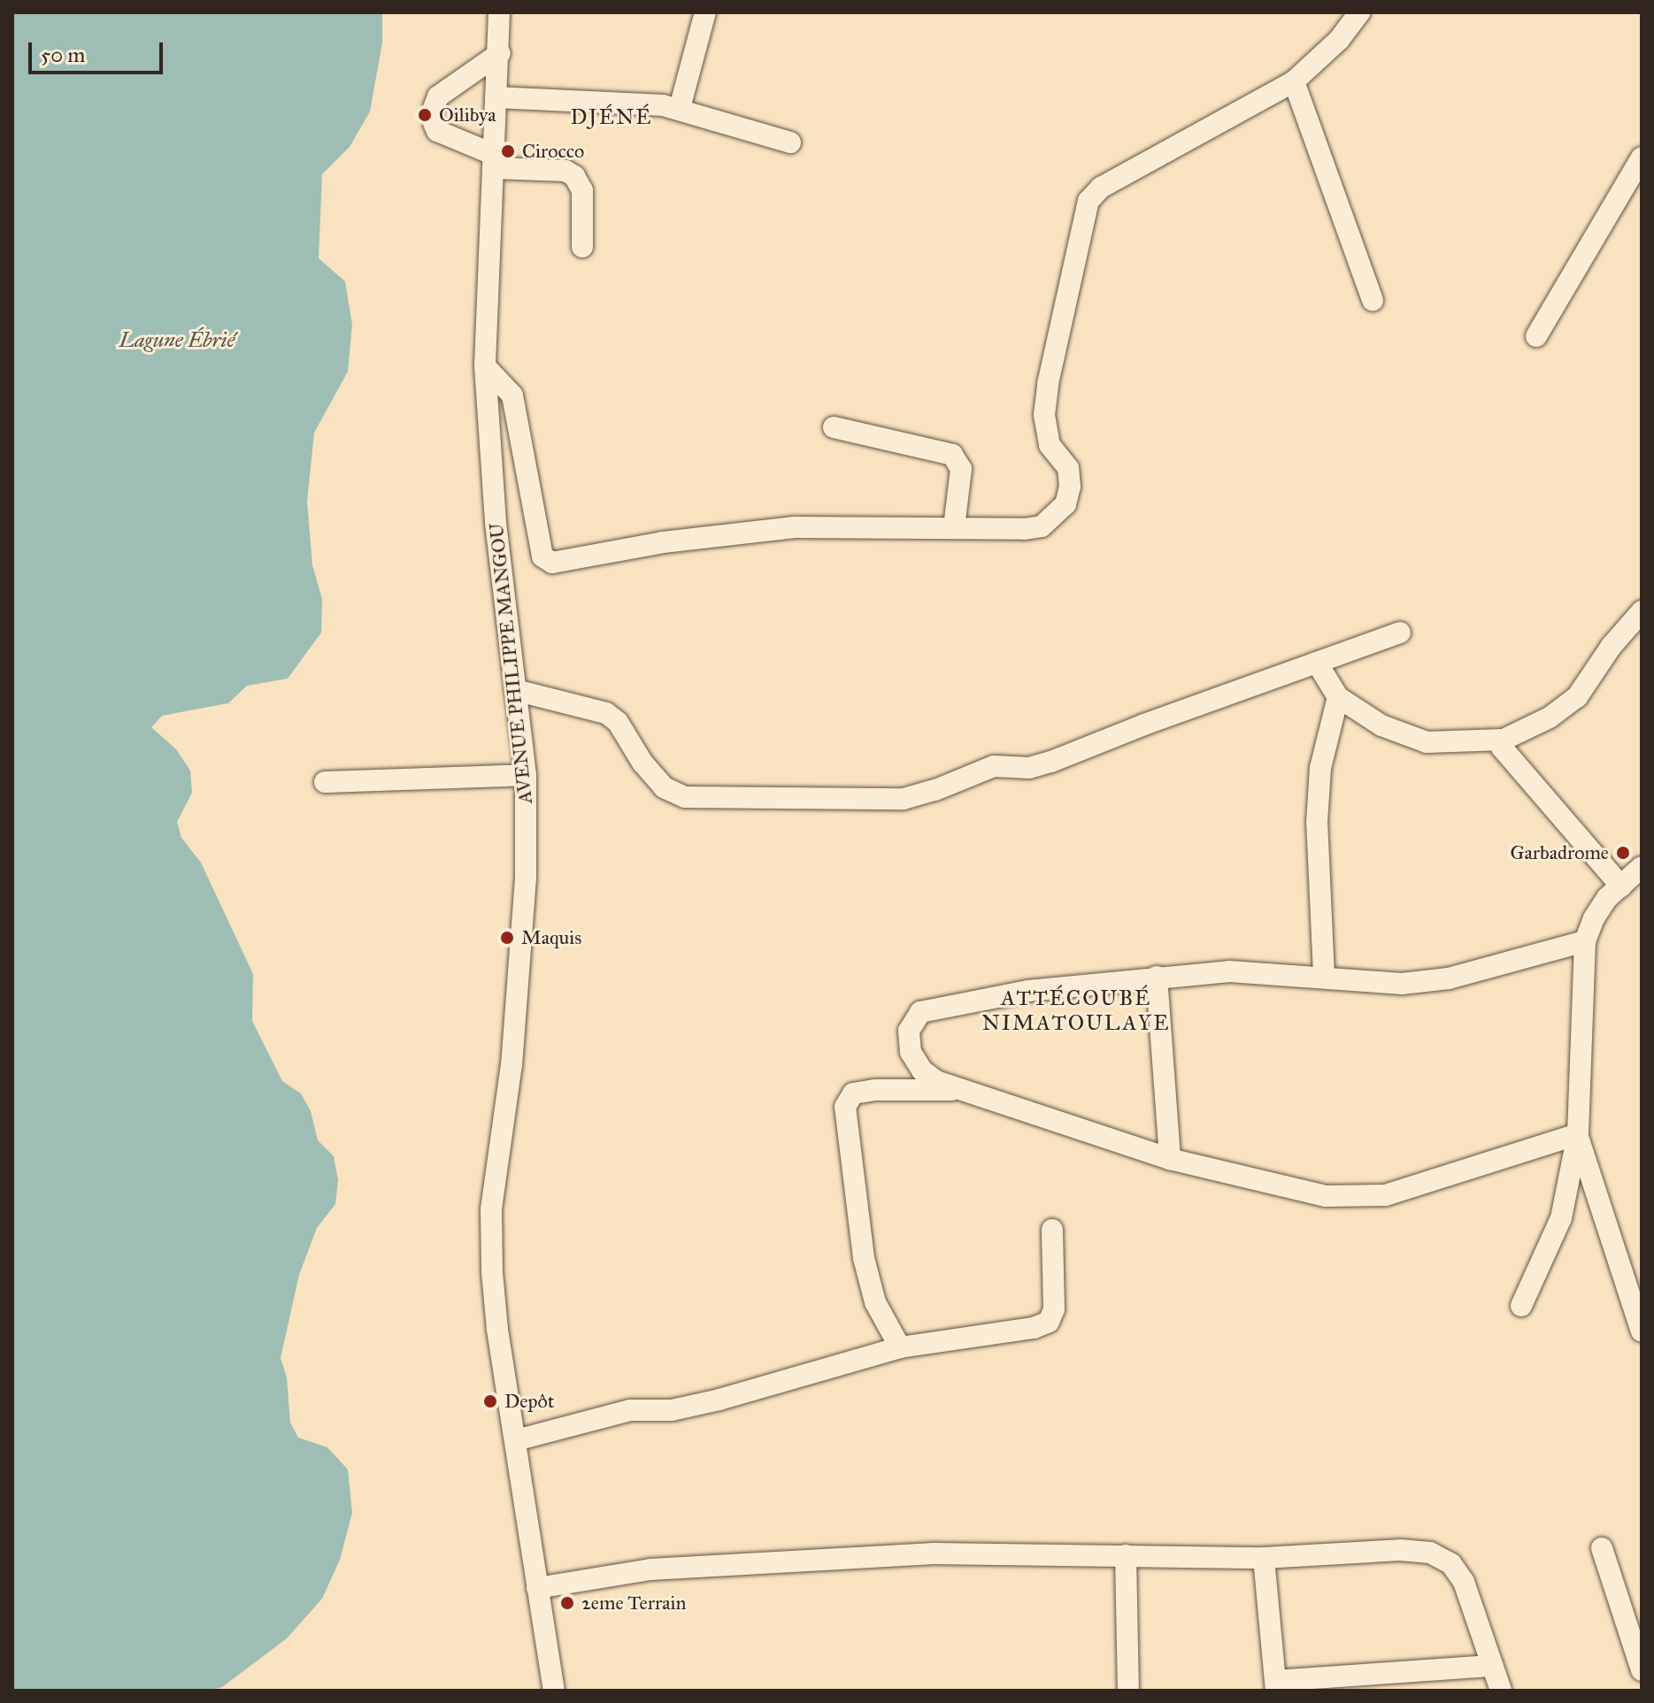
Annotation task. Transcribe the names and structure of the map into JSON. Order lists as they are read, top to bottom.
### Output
{
  "streets": {
    "street": ["AVENUE PHILIPPE MANGOU"]
  },
  "districts": ["DJÉNÉ", "ATTÉCOUBÉ NIMATOULAYE"],
  "water": ["Lagune Ébrié"],
  "places": [
    "Oilibya",
    "Cirocco",
    "Garbadrome",
    "Maquis",
    "Depôt",
    "2eme Terrain"
  ],
  "scale_bar": "50 m"
}
